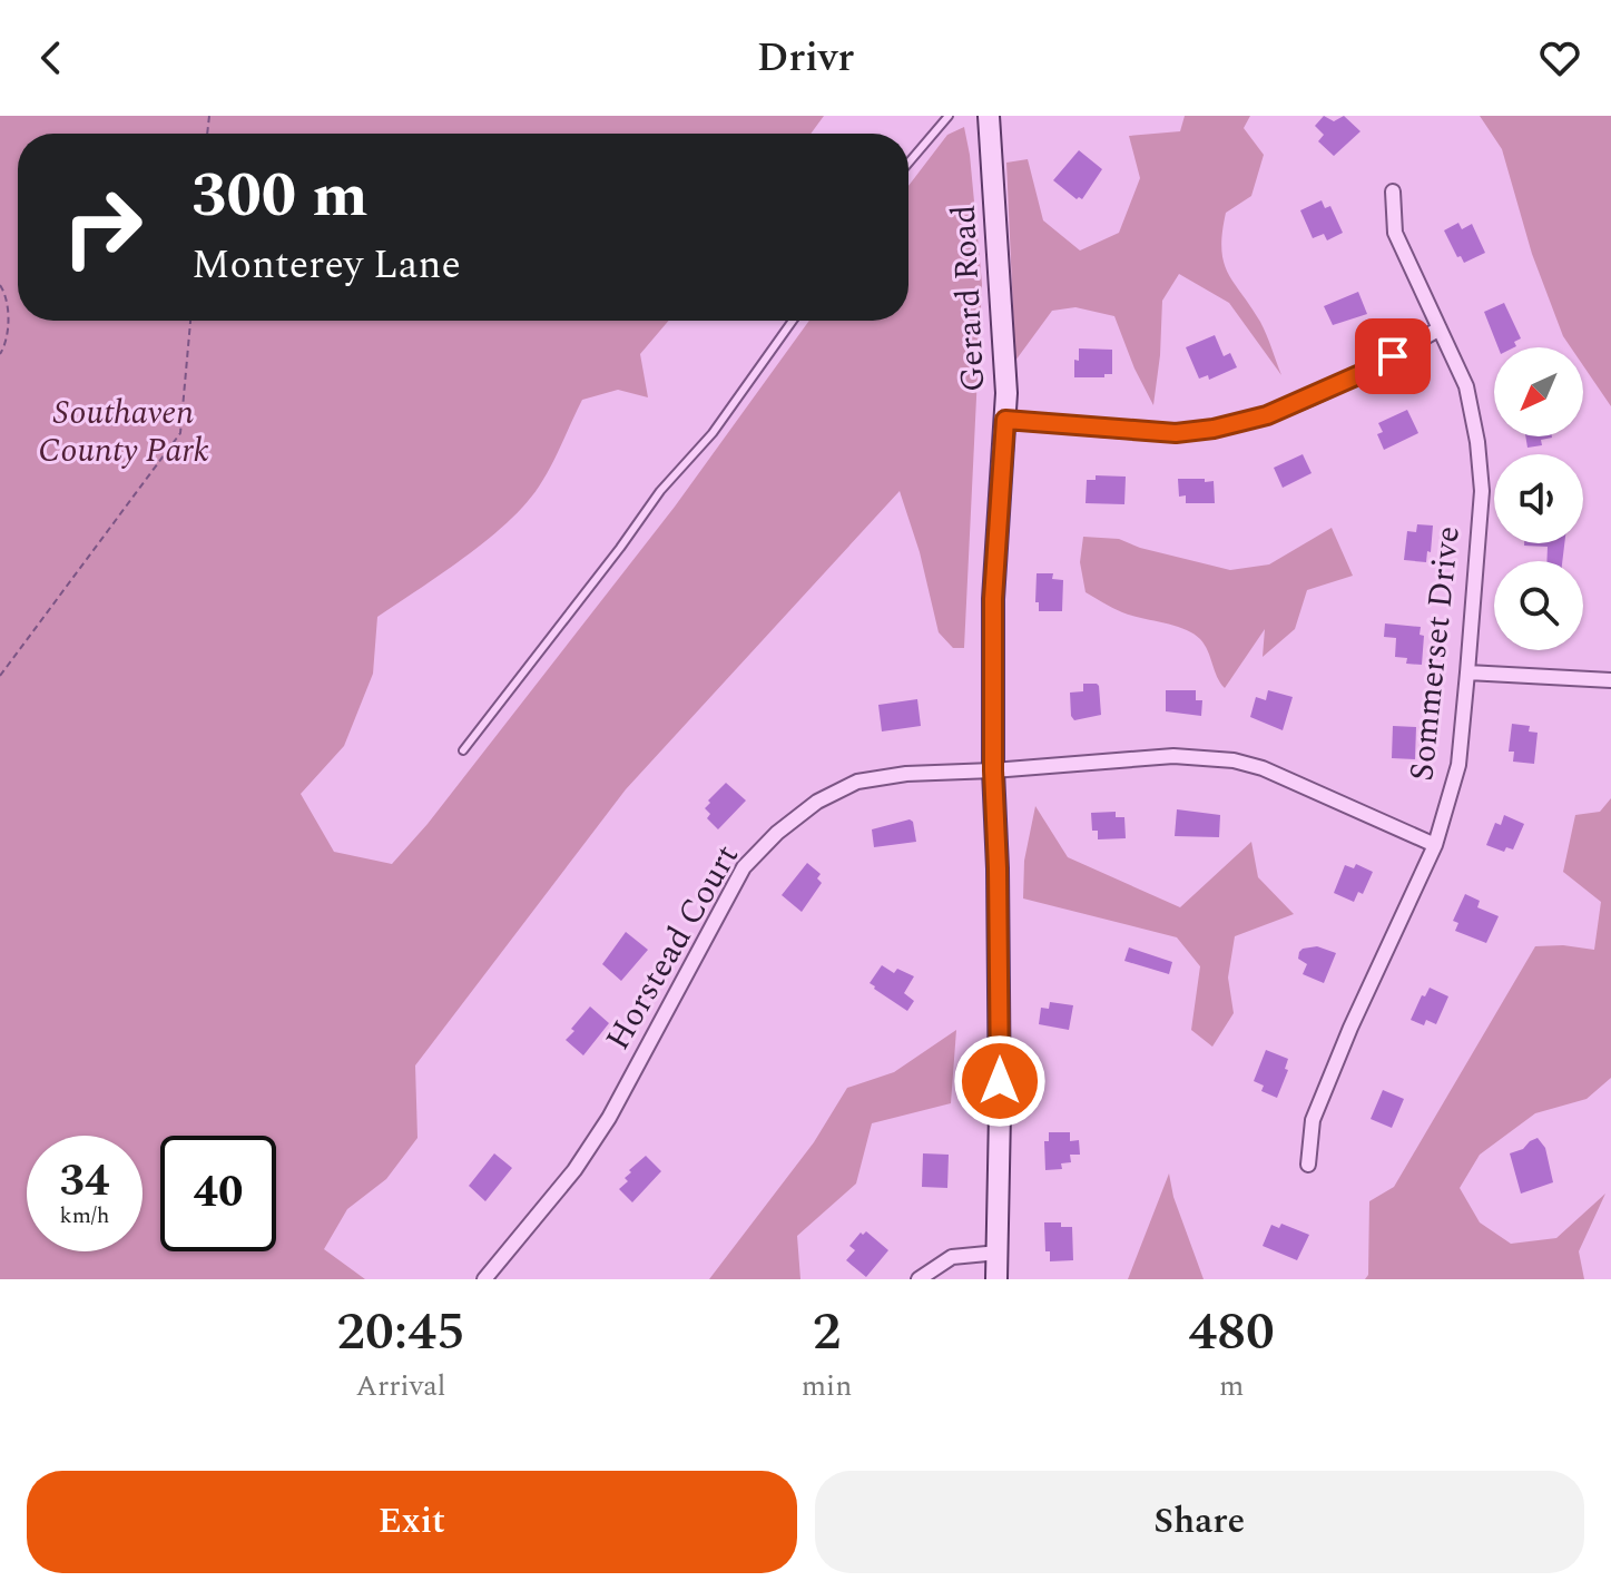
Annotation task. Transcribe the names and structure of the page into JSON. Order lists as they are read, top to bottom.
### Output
{
  "streets": {
    "street": ["Gerard Road", "Sommerset Drive", "Horstead Court"]
  },
  "crossings": [
    ["Gerard Road", "Horstead Court"],
    ["Sommerset Drive", "Horstead Court"]
  ],
  "parks": ["Southaven County Park"],
  "north": "bottom left",
  "page": {
    "header": "Drivr",
    "turn": ["300 m", "Monterey Lane"],
    "speed": "34 km/h",
    "limit": "40",
    "eta": [
      "20:45",
      "Arrival",
      "2",
      "min",
      "480",
      "m"
    ],
    "buttons": ["Exit", "Share"]
  }
}
